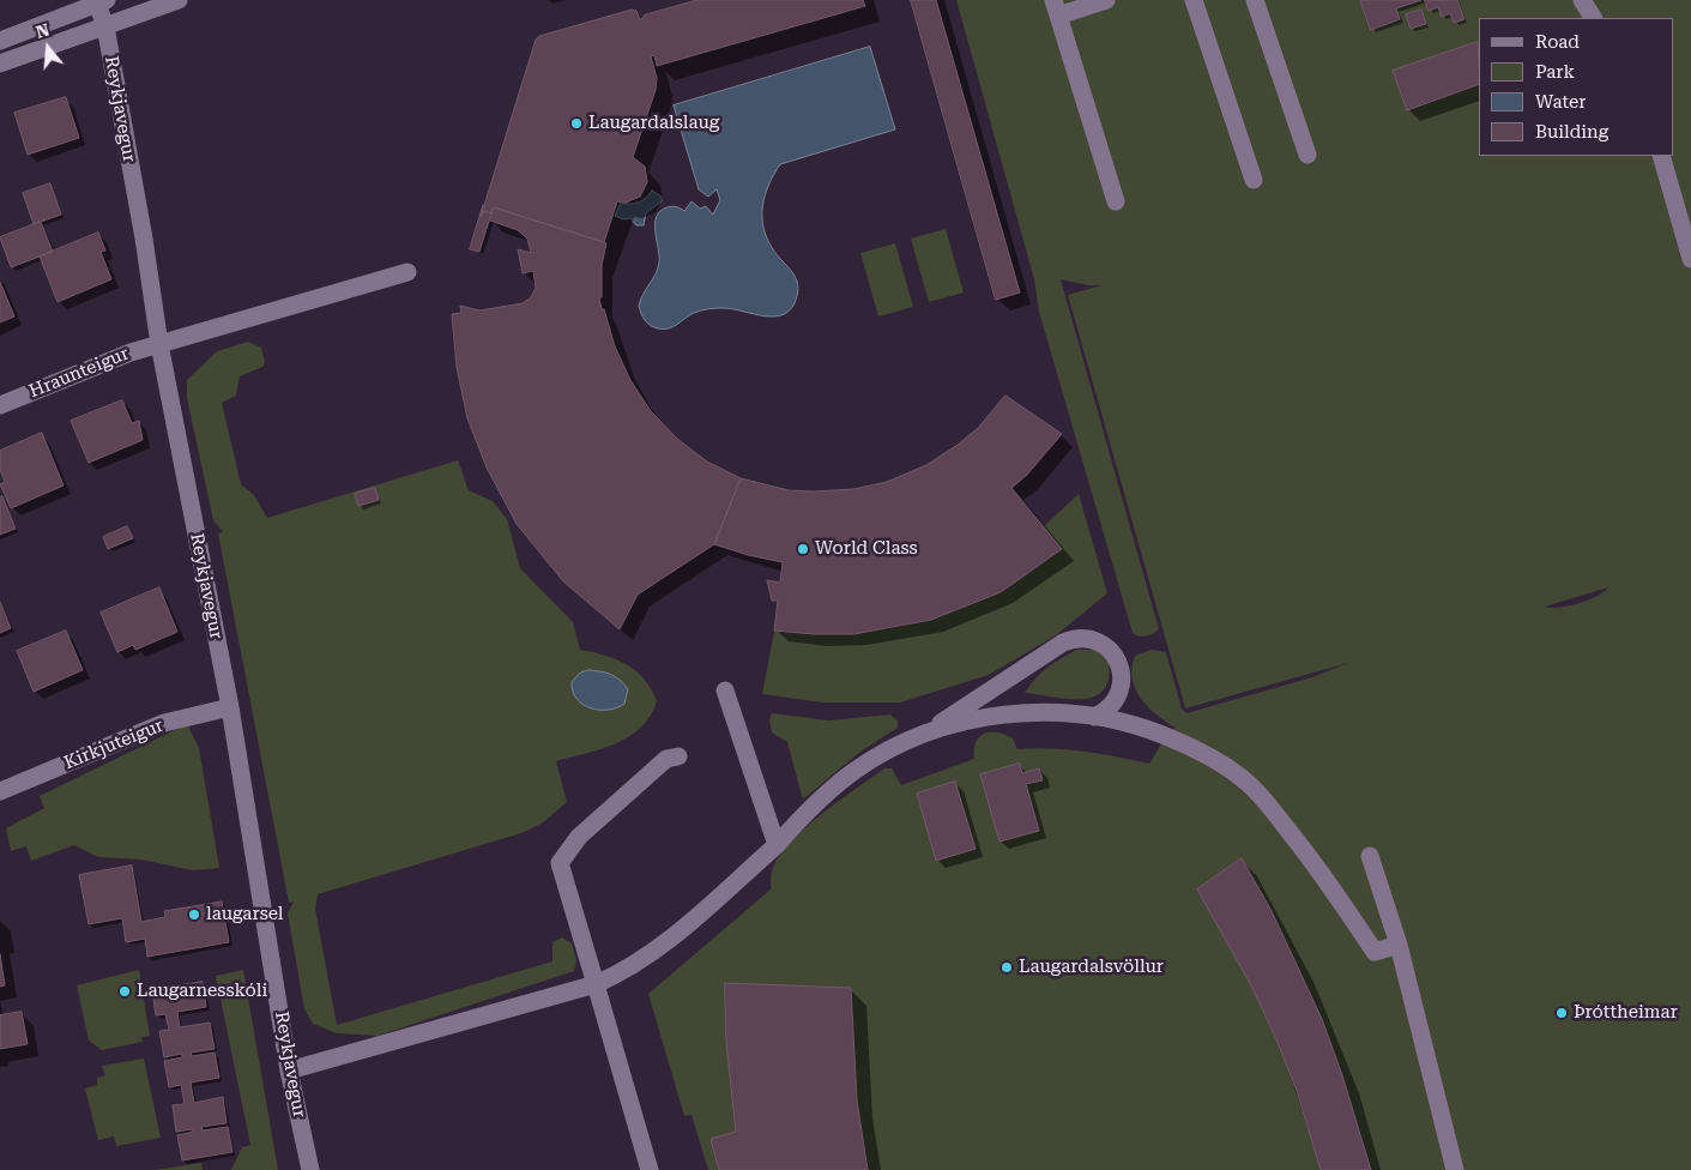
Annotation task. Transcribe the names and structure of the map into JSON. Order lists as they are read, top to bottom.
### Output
{
  "streets": {
    "street": ["Reykjavegur", "Hraunteigur", "Kirkjuteigur"]
  },
  "crossings": [
    ["Reykjavegur", "Hraunteigur"],
    ["Reykjavegur", "Kirkjuteigur"]
  ],
  "places": [
    "Laugardalslaug",
    "World Class",
    "laugarsel",
    "Laugardalsvöllur",
    "Laugarnesskóli",
    "Þróttheimar"
  ],
  "legend": [
    "Road",
    "Park",
    "Water",
    "Building"
  ],
  "north": "top"
}
